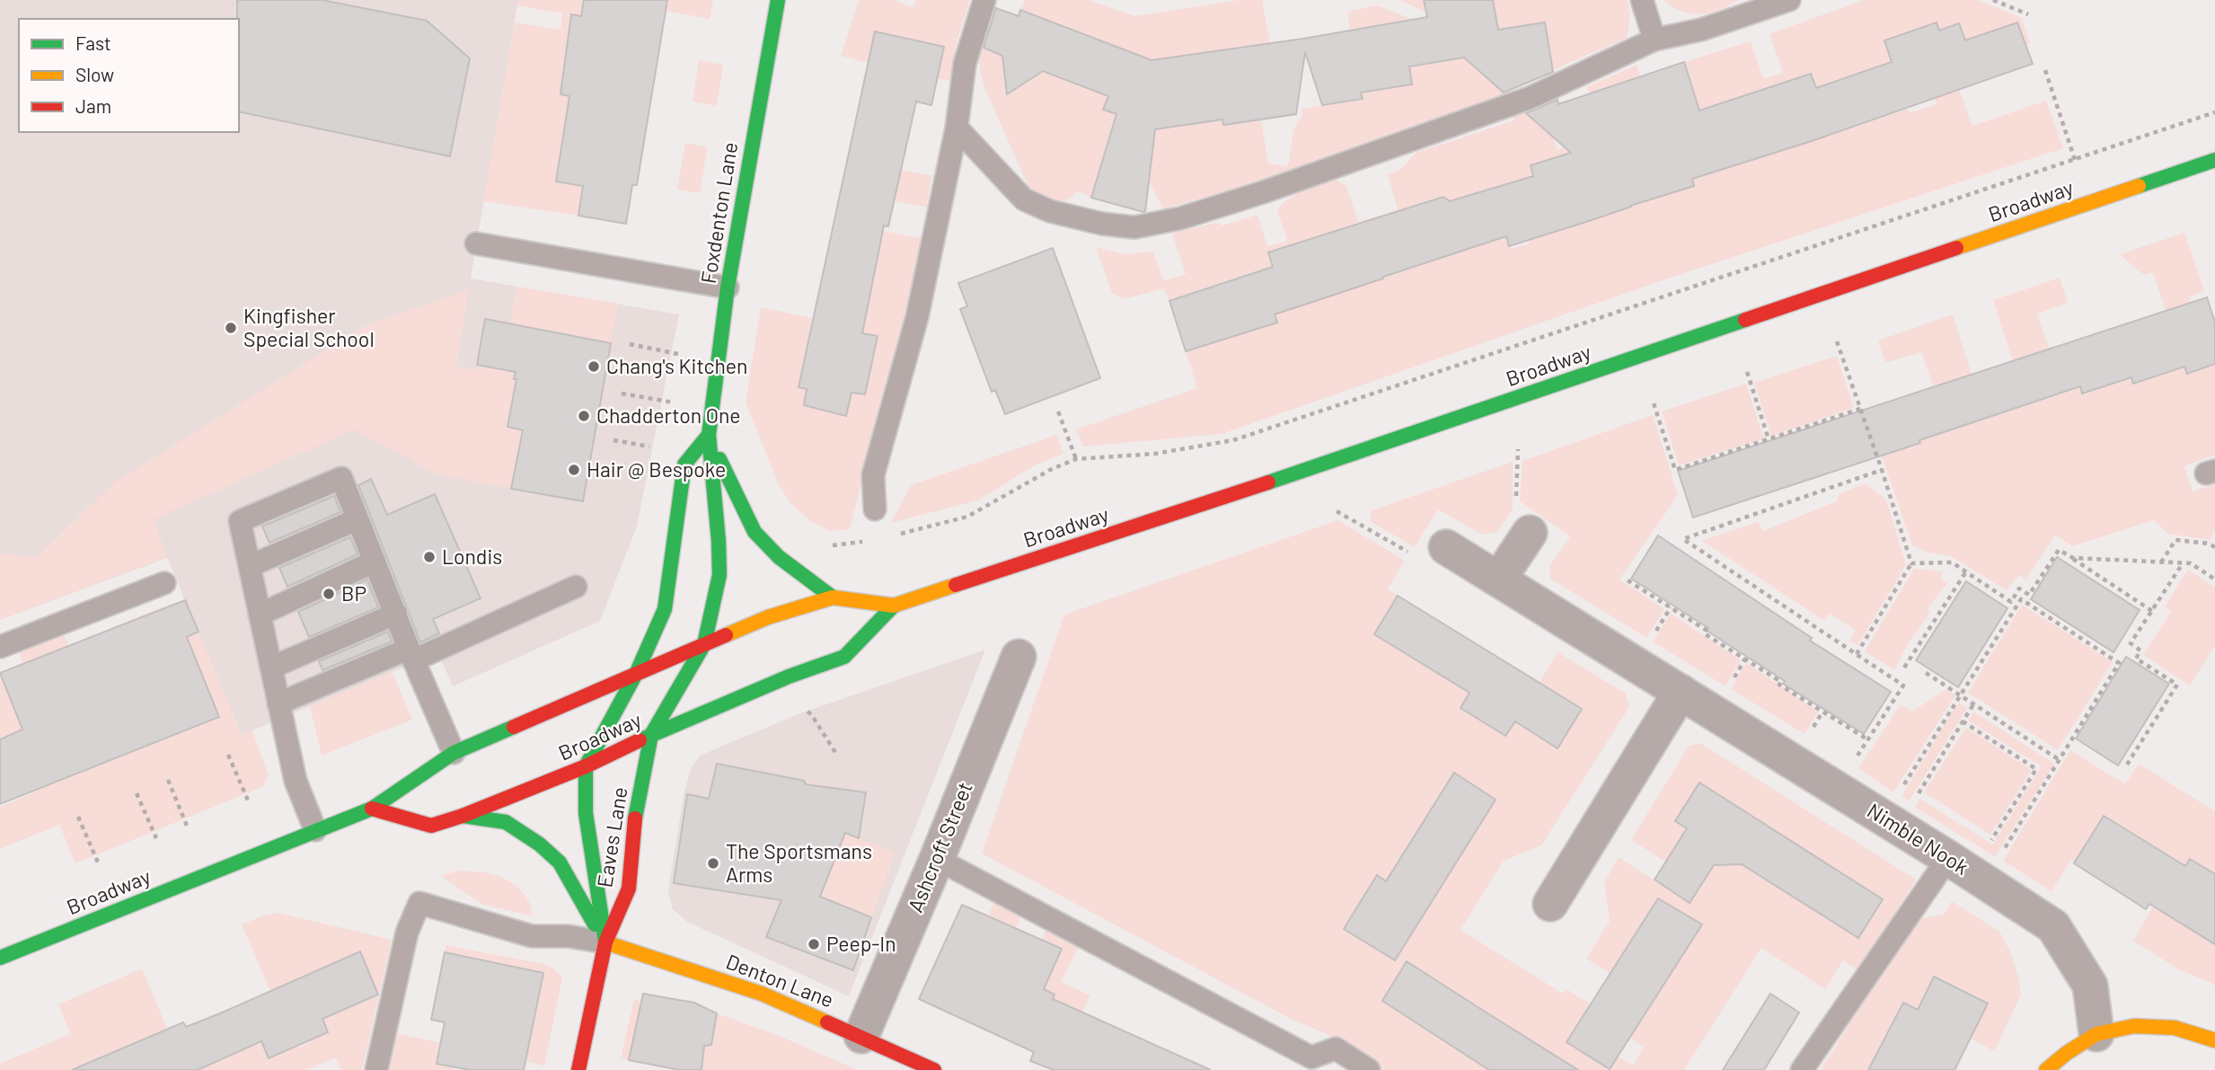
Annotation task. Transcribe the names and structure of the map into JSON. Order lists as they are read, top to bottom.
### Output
{
  "streets": {
    "main road": [
      "Broadway",
      "Foxdenton Lane",
      "Eaves Lane",
      "Denton Lane"
    ],
    "street": ["Nimble Nook", "Ashcroft Street"]
  },
  "crossings": [
    ["Broadway", "Foxdenton Lane"],
    ["Broadway", "Eaves Lane"],
    ["Foxdenton Lane", "Eaves Lane"],
    ["Eaves Lane", "Denton Lane"],
    ["Ashcroft Street", "Denton Lane"]
  ],
  "places": [
    "Kingfisher Special School",
    "Chang's Kitchen",
    "Chadderton One",
    "Hair @ Bespoke",
    "Londis",
    "BP",
    "The Sportsmans Arms",
    "Peep-In"
  ],
  "legend": ["Fast", "Slow", "Jam"]
}
